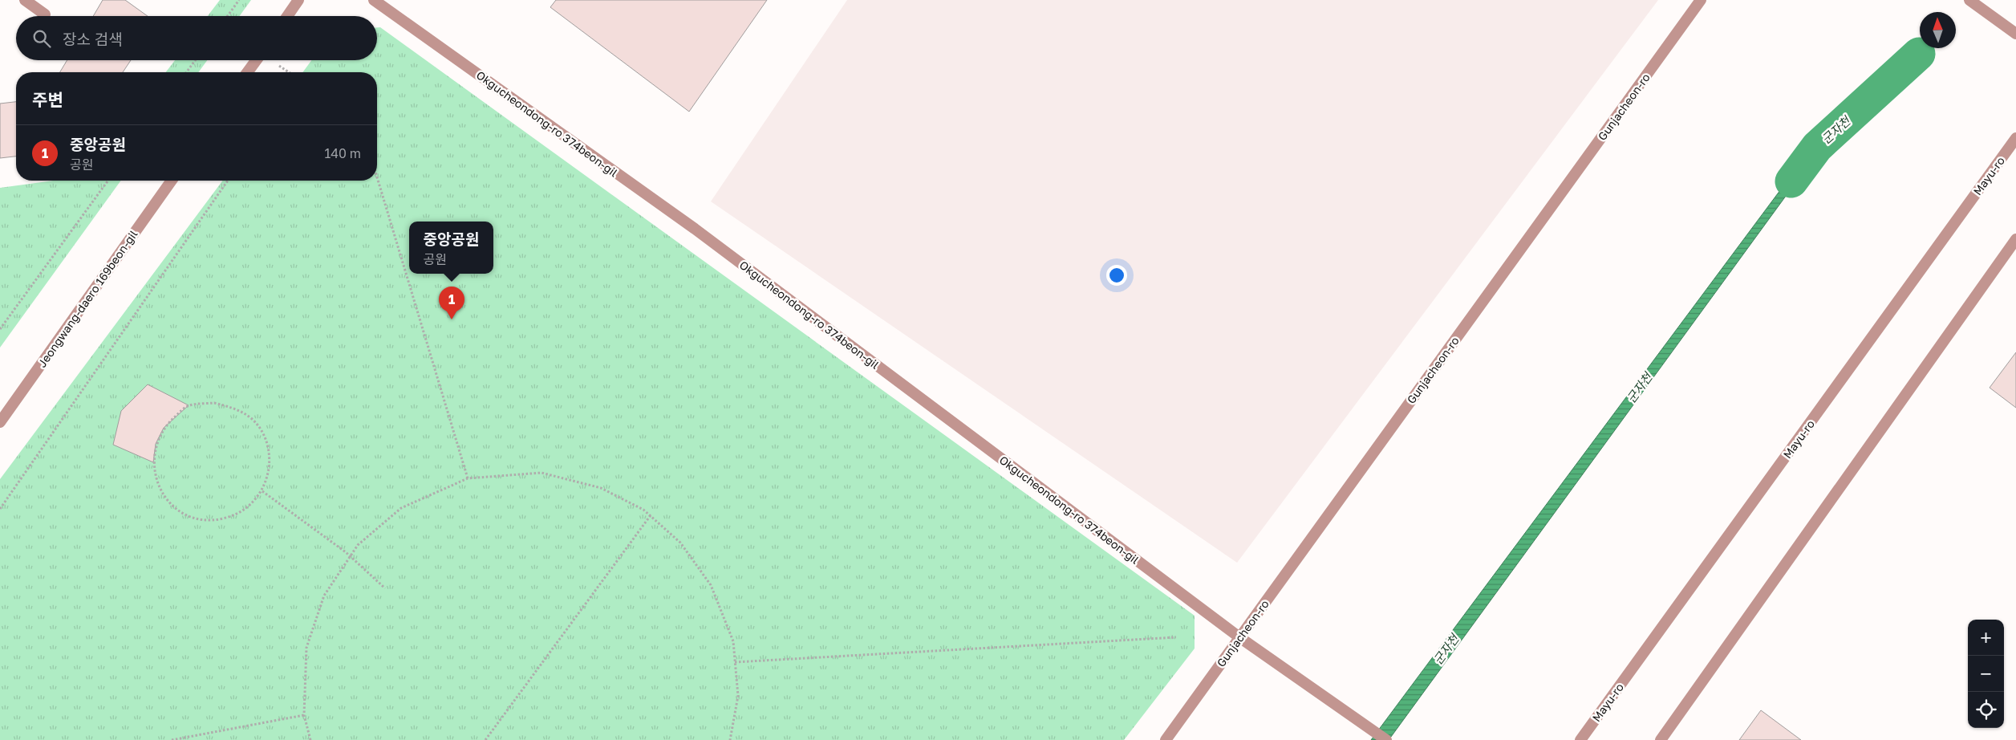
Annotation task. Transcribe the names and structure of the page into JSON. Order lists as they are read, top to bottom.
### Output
{
  "streets": {
    "street": [
      "Gunjacheon-ro",
      "Okgucheondong-ro 374beon-gil",
      "Mayu-ro",
      "Jeongwang-daero 169beon-gil"
    ]
  },
  "crossings": [
    ["Gunjacheon-ro", "Okgucheondong-ro 374beon-gil"]
  ],
  "water": ["군자천"],
  "north": "top",
  "page": {
    "search": "장소 검색",
    "heading": "주변",
    "list": [
      {
        "mark": "1",
        "name": "중앙공원",
        "note": "공원",
        "value": "140 m"
      }
    ],
    "popup": ["중앙공원", "공원"],
    "pins": "1",
    "map_buttons": ["+", "−"]
  }
}
